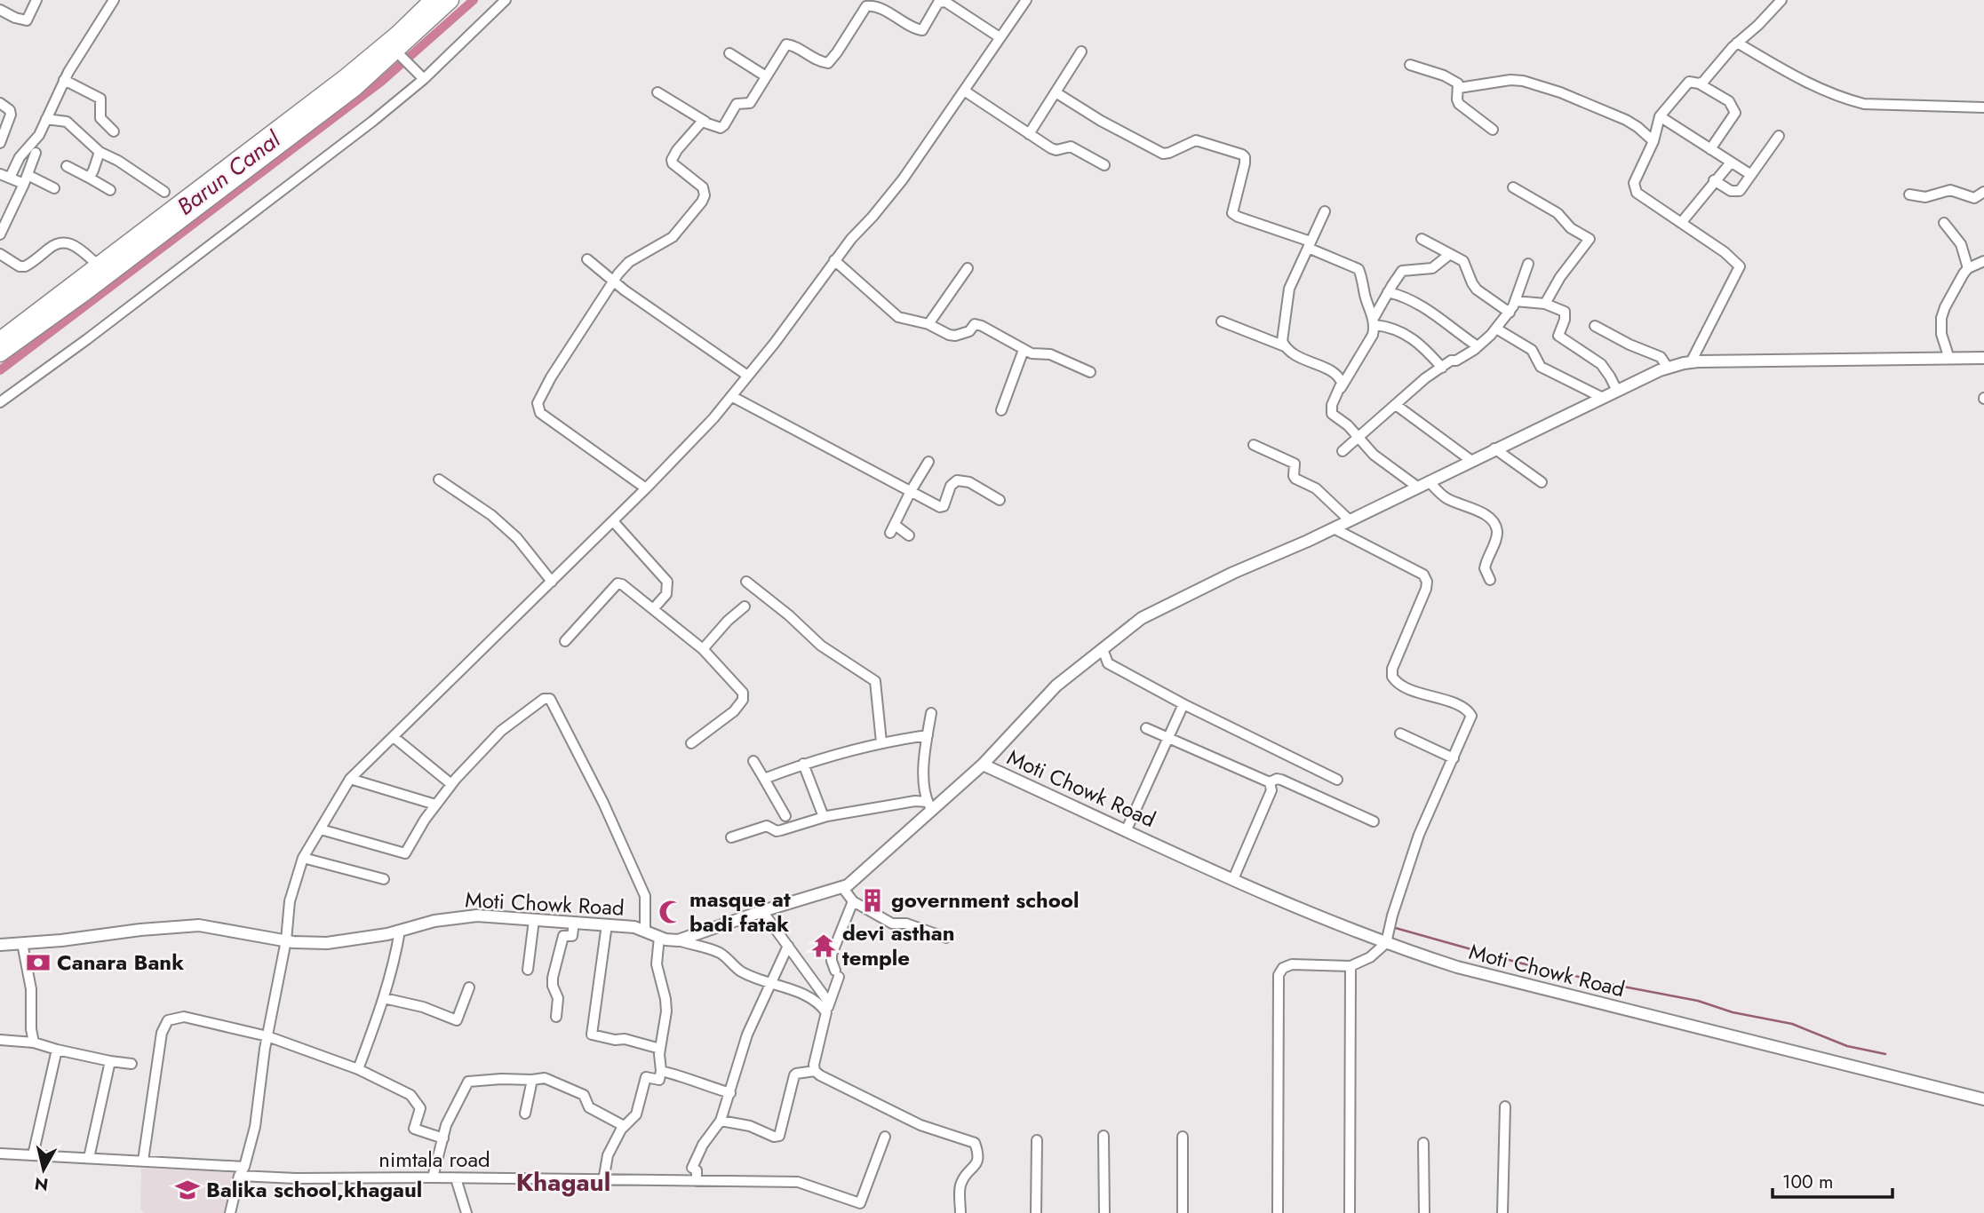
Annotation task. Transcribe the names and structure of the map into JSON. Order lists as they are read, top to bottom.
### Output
{
  "streets": {
    "street": ["Moti Chowk Road", "nimtala road"]
  },
  "districts": ["Khagaul"],
  "water": ["Barun Canal"],
  "places": {
    "building": ["government school"],
    "mosque": ["masque at badi fatak"],
    "temple": ["devi asthan temple"],
    "bank": ["Canara Bank"],
    "school or university": ["Balika school,khagaul"]
  },
  "scale_bar": "100 m",
  "north": "bottom"
}
